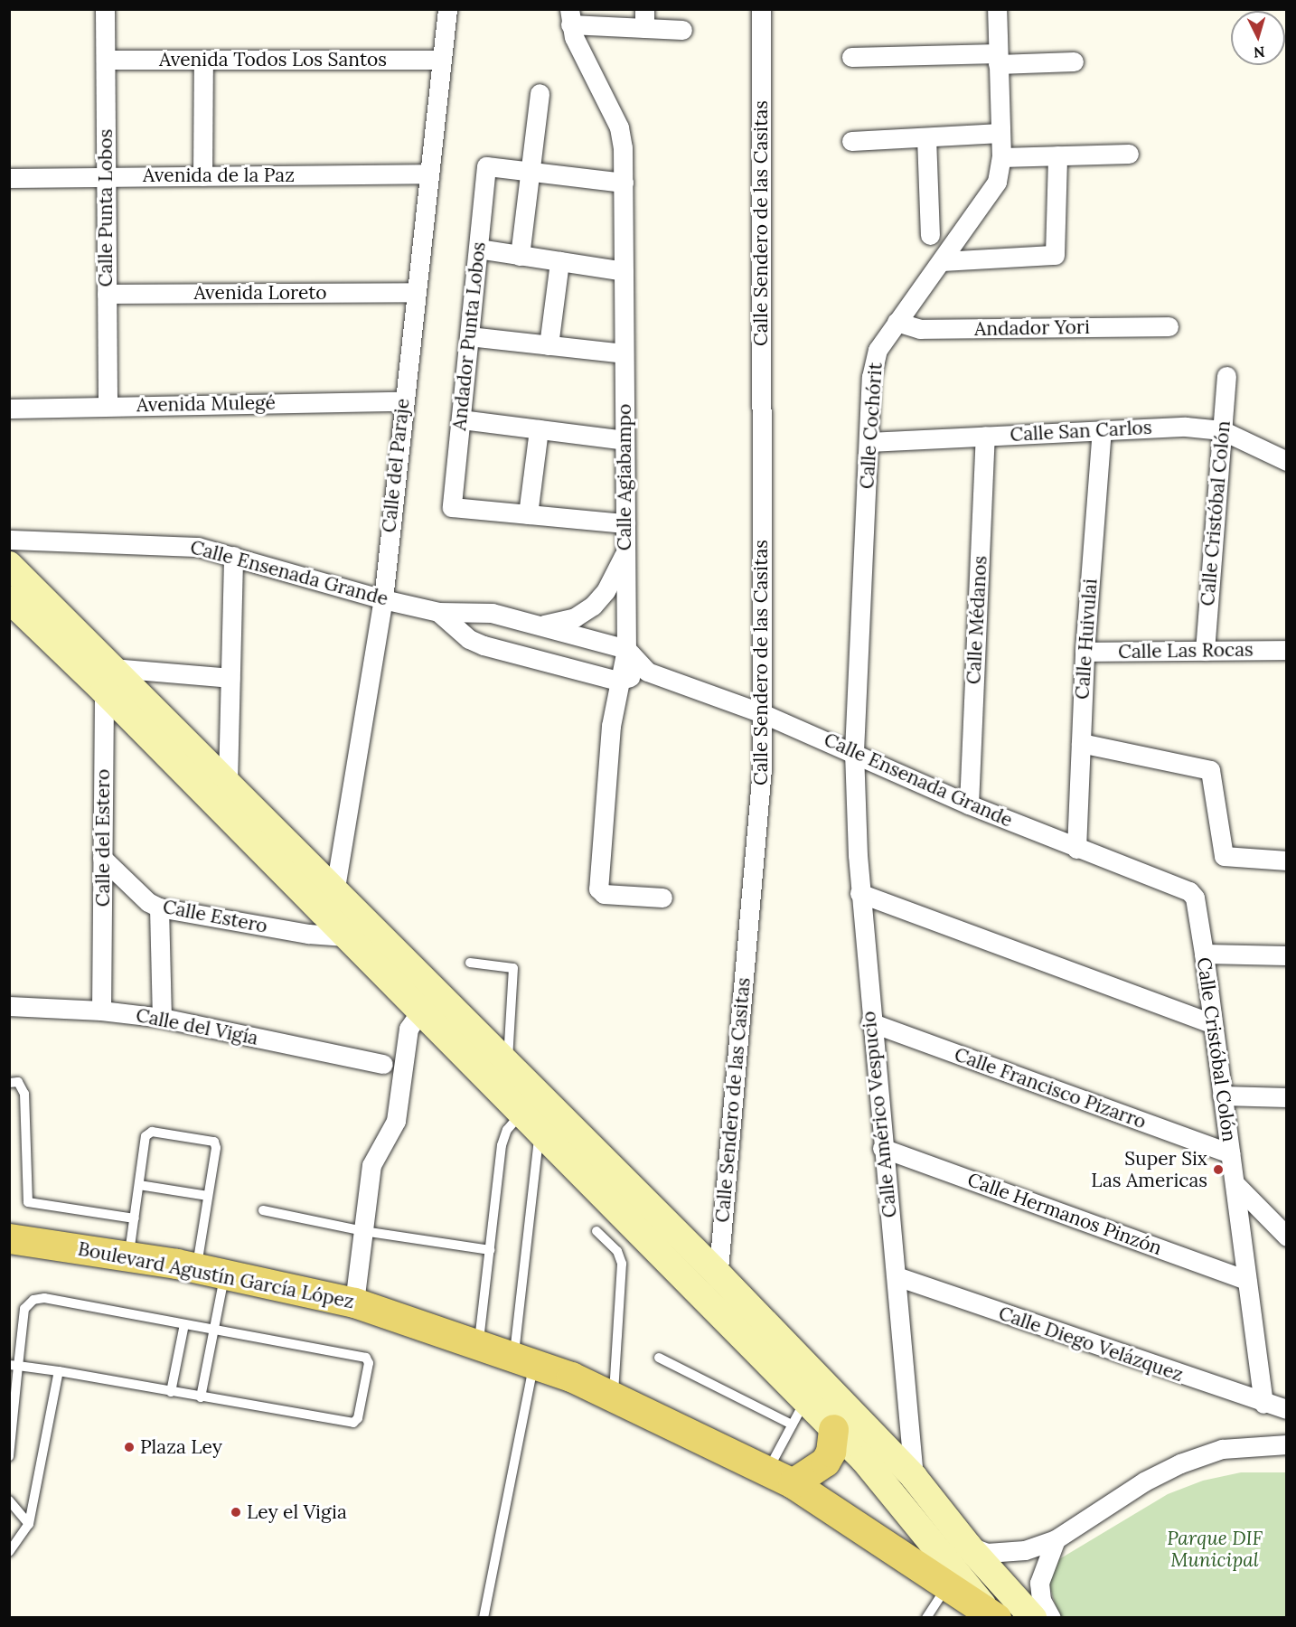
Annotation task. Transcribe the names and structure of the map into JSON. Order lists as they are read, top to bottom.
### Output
{
  "streets": {
    "main road": ["Boulevard Agustín García López"],
    "street": [
      "Avenida Todos Los Santos",
      "Avenida de la Paz",
      "Calle Punta Lobos",
      "Calle Sendero de las Casitas",
      "Avenida Loreto",
      "Andador Yori",
      "Andador Punta Lobos",
      "Avenida Mulegé",
      "Calle Cochórit",
      "Calle San Carlos",
      "Calle del Paraje",
      "Calle Agiabampo",
      "Calle Cristóbal Colón",
      "Calle Ensenada Grande",
      "Calle Médanos",
      "Calle Huivulai",
      "Calle Las Rocas",
      "Calle del Estero",
      "Calle Estero",
      "Calle del Vigía",
      "Calle Francisco Pizarro",
      "Calle Américo Vespucio",
      "Calle Hermanos Pinzón",
      "Calle Diego Velázquez"
    ]
  },
  "crossings": [
    ["Avenida Todos Los Santos", "Calle Punta Lobos"],
    ["Avenida Todos Los Santos", "Calle del Paraje"],
    ["Avenida de la Paz", "Calle Punta Lobos"],
    ["Avenida de la Paz", "Calle del Paraje"],
    ["Calle Punta Lobos", "Avenida Loreto"],
    ["Calle Punta Lobos", "Avenida Mulegé"],
    ["Calle Sendero de las Casitas", "Calle Ensenada Grande"],
    ["Avenida Loreto", "Calle del Paraje"],
    ["Andador Yori", "Calle Cochórit"],
    ["Avenida Mulegé", "Calle del Paraje"],
    ["Calle Cochórit", "Calle San Carlos"],
    ["Calle Cochórit", "Calle Ensenada Grande"],
    ["Calle Cochórit", "Calle Américo Vespucio"],
    ["Calle San Carlos", "Calle Cristóbal Colón"],
    ["Calle San Carlos", "Calle Médanos"],
    ["Calle San Carlos", "Calle Huivulai"],
    ["Calle del Paraje", "Calle Ensenada Grande"],
    ["Calle del Paraje", "Calle Estero"],
    ["Calle Agiabampo", "Calle Ensenada Grande"],
    ["Calle Cristóbal Colón", "Calle Ensenada Grande"],
    ["Calle Cristóbal Colón", "Calle Las Rocas"],
    ["Calle Cristóbal Colón", "Calle Francisco Pizarro"],
    ["Calle Cristóbal Colón", "Calle Hermanos Pinzón"],
    ["Calle Cristóbal Colón", "Calle Diego Velázquez"],
    ["Calle Ensenada Grande", "Calle Médanos"],
    ["Calle Ensenada Grande", "Calle Huivulai"],
    ["Calle Ensenada Grande", "Calle Américo Vespucio"],
    ["Calle Huivulai", "Calle Las Rocas"],
    ["Calle del Estero", "Calle Estero"],
    ["Calle del Estero", "Calle del Vigía"],
    ["Calle Francisco Pizarro", "Calle Américo Vespucio"],
    ["Calle Américo Vespucio", "Calle Hermanos Pinzón"],
    ["Calle Américo Vespucio", "Calle Diego Velázquez"]
  ],
  "parks": ["Parque DIF Municipal"],
  "places": ["Super Six Las Americas", "Plaza Ley", "Ley el Vigia"],
  "north": "bottom"
}
